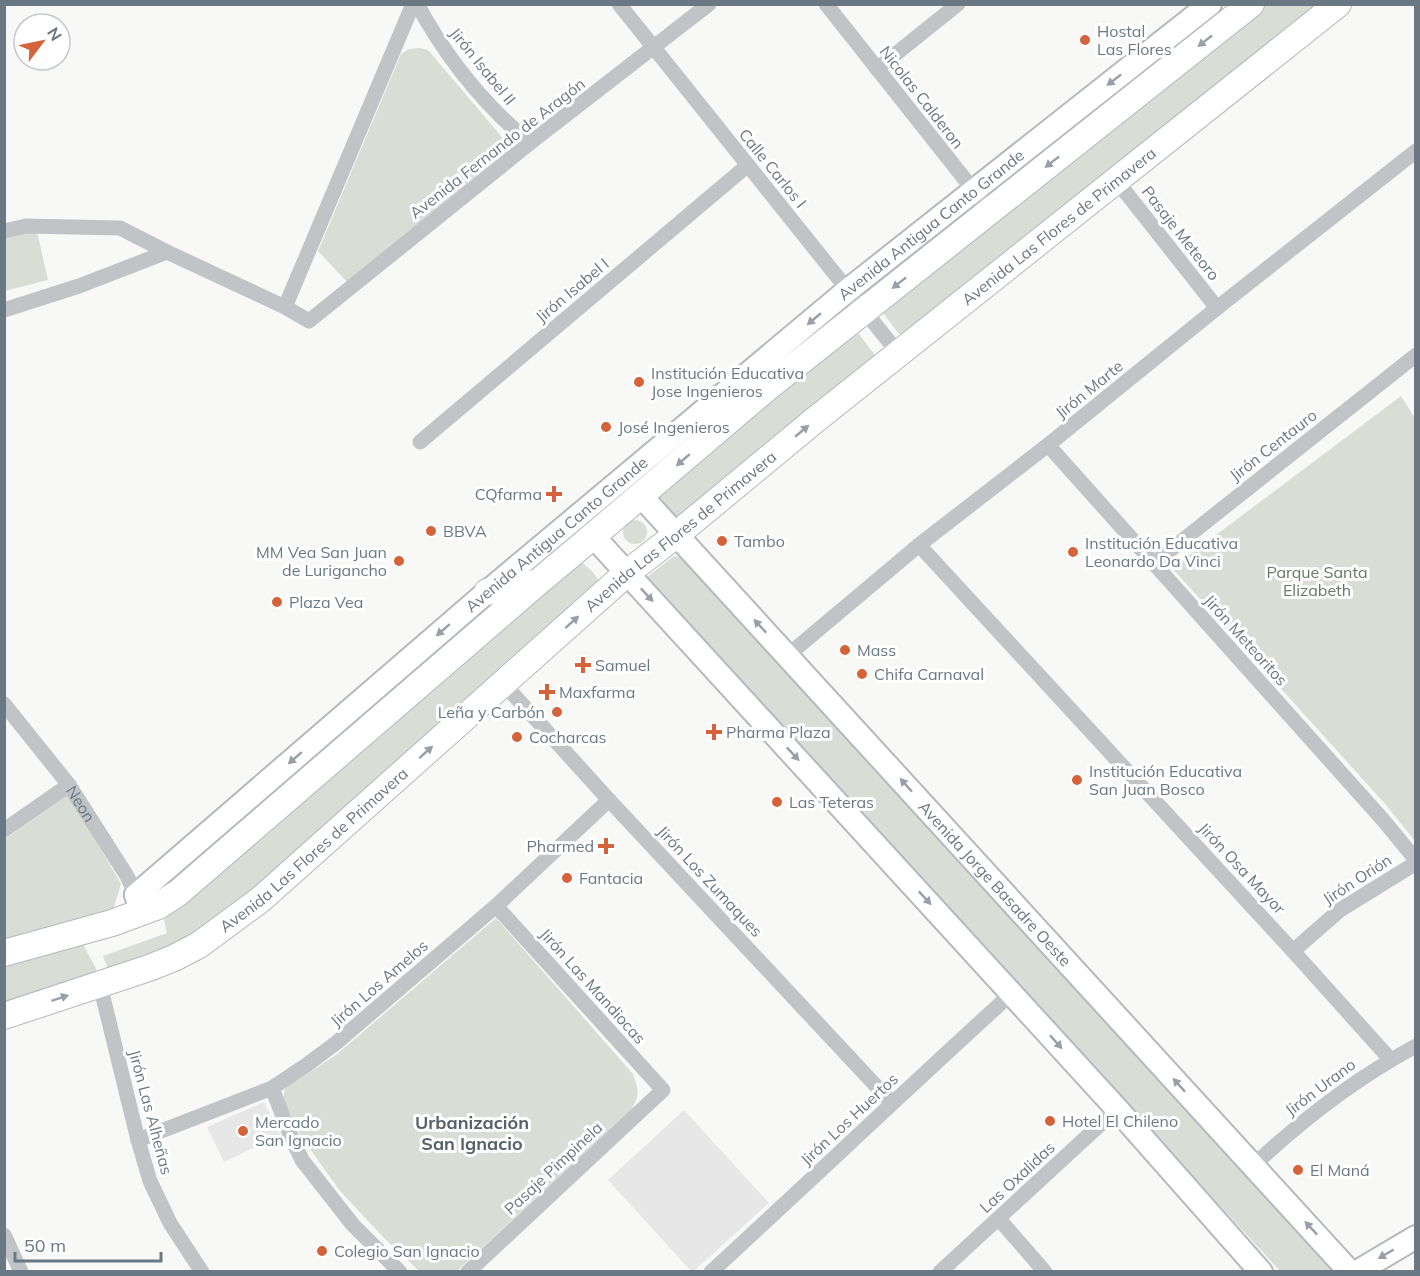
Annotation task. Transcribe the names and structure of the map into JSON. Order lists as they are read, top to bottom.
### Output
{
  "streets": {
    "main road": ["Avenida Antigua Canto Grande", "Avenida Las Flores de Primavera", "Avenida Jorge Basadre Oeste"],
    "street": [
      "Jirón Isabel II",
      "Nicolas Calderon",
      "Avenida Fernando de Aragón",
      "Calle Carlos I",
      "Pasaje Meteoro",
      "Jirón Isabel I",
      "Jirón Marte",
      "Jirón Centauro",
      "Jirón Meteoritos",
      "Neon",
      "Jirón Osa Mayor",
      "Jirón Orión",
      "Jirón Los Zumaques",
      "Jirón Los Amelos",
      "Jirón Las Mandiocas",
      "Jirón Urano",
      "Jirón Las Alheñas",
      "Jirón Los Huertos",
      "Pasaje Pimpinela",
      "Las Oxalidas"
    ]
  },
  "crossings": [
    ["Jirón Isabel II", "Avenida Fernando de Aragón"],
    ["Nicolas Calderon", "Avenida Antigua Canto Grande"],
    ["Avenida Fernando de Aragón", "Calle Carlos I"],
    ["Calle Carlos I", "Avenida Antigua Canto Grande"],
    ["Calle Carlos I", "Avenida Las Flores de Primavera"],
    ["Calle Carlos I", "Jirón Isabel I"],
    ["Avenida Antigua Canto Grande", "Neon"],
    ["Avenida Las Flores de Primavera", "Pasaje Meteoro"],
    ["Avenida Las Flores de Primavera", "Jirón Los Zumaques"],
    ["Avenida Las Flores de Primavera", "Avenida Jorge Basadre Oeste"],
    ["Avenida Las Flores de Primavera", "Jirón Las Alheñas"],
    ["Pasaje Meteoro", "Jirón Marte"],
    ["Jirón Marte", "Jirón Meteoritos"],
    ["Jirón Marte", "Jirón Osa Mayor"],
    ["Jirón Marte", "Avenida Jorge Basadre Oeste"],
    ["Jirón Centauro", "Jirón Meteoritos"],
    ["Jirón Meteoritos", "Jirón Orión"],
    ["Jirón Osa Mayor", "Jirón Orión"],
    ["Jirón Osa Mayor", "Jirón Urano"],
    ["Jirón Los Zumaques", "Jirón Los Amelos"],
    ["Jirón Los Zumaques", "Jirón Los Huertos"],
    ["Avenida Jorge Basadre Oeste", "Jirón Urano"],
    ["Jirón Los Amelos", "Jirón Las Mandiocas"],
    ["Jirón Los Amelos", "Jirón Las Alheñas"],
    ["Jirón Las Mandiocas", "Pasaje Pimpinela"]
  ],
  "districts": ["Urbanización San Ignacio"],
  "parks": ["Parque Santa Elizabeth"],
  "places": {
    "other": [
      "Hostal Las Flores",
      "Institución Educativa Jose Ingenieros",
      "José Ingenieros",
      "BBVA",
      "Tambo",
      "Institución Educativa Leonardo Da Vinci",
      "MM Vea San Juan de Lurigancho",
      "Plaza Vea",
      "Mass",
      "Chifa Carnaval",
      "Leña y Carbón",
      "Cocharcas",
      "Institución Educativa San Juan Bosco",
      "Las Teteras",
      "Fantacia",
      "Hotel El Chileno",
      "Mercado San Ignacio",
      "El Maná",
      "Colegio San Ignacio"
    ],
    "health": [
      "CQfarma",
      "Samuel",
      "Maxfarma",
      "Pharma Plaza",
      "Pharmed"
    ]
  },
  "scale_bar": "50 m",
  "north": "top right"
}
